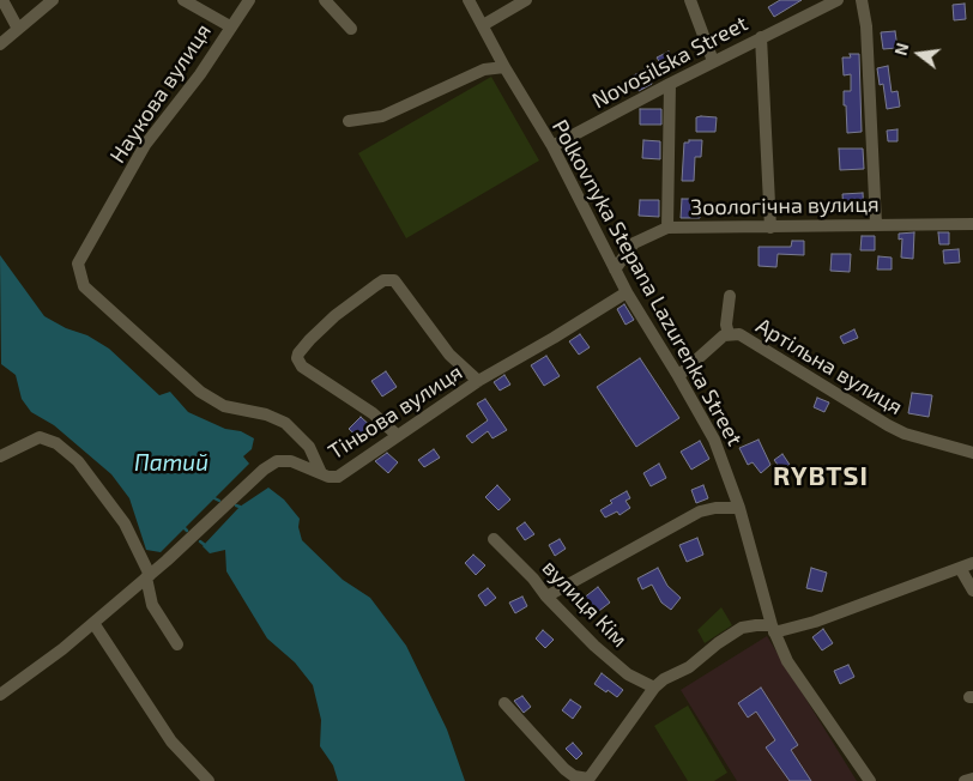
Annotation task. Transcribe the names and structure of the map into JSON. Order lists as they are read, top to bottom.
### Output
{
  "streets": {
    "street": [
      "Novosilska Street",
      "Наукова вулиця",
      "Зоологічна вулиця",
      "Polkovnyka Stepana Lazurenka Street",
      "Артільна вулиця",
      "Тіньова вулиця",
      "вулиця Кім"
    ]
  },
  "crossings": [
    ["Novosilska Street", "Polkovnyka Stepana Lazurenka Street"],
    ["Наукова вулиця", "Тіньова вулиця"],
    ["Зоологічна вулиця", "Polkovnyka Stepana Lazurenka Street"],
    ["Polkovnyka Stepana Lazurenka Street", "Артільна вулиця"],
    ["Polkovnyka Stepana Lazurenka Street", "Тіньова вулиця"]
  ],
  "districts": ["RYBTSI"],
  "water": ["Патий"],
  "north": "left"
}
